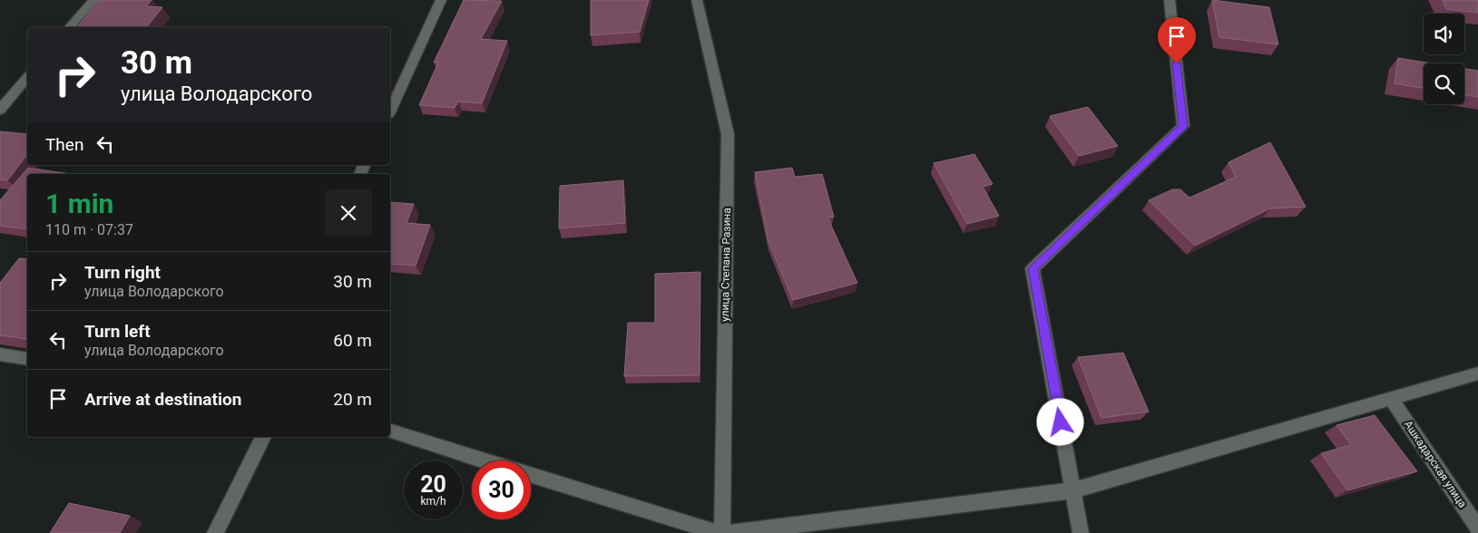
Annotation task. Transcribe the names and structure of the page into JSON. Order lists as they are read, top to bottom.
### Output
{
  "streets": {
    "street": ["улица Степана Разина", "Ашкадарская улица"]
  },
  "page": {
    "turn": ["30 m", "улица Володарского"],
    "then": "Then",
    "heading": ["1 min", "110 m · 07:37"],
    "list": [
      {
        "name": "Turn right",
        "note": "улица Володарского",
        "value": "30 m"
      },
      {
        "name": "Turn left",
        "note": "улица Володарского",
        "value": "60 m"
      },
      {
        "name": "Arrive at destination",
        "value": "20 m"
      }
    ],
    "speed": "20 km/h",
    "limit": "30"
  }
}
